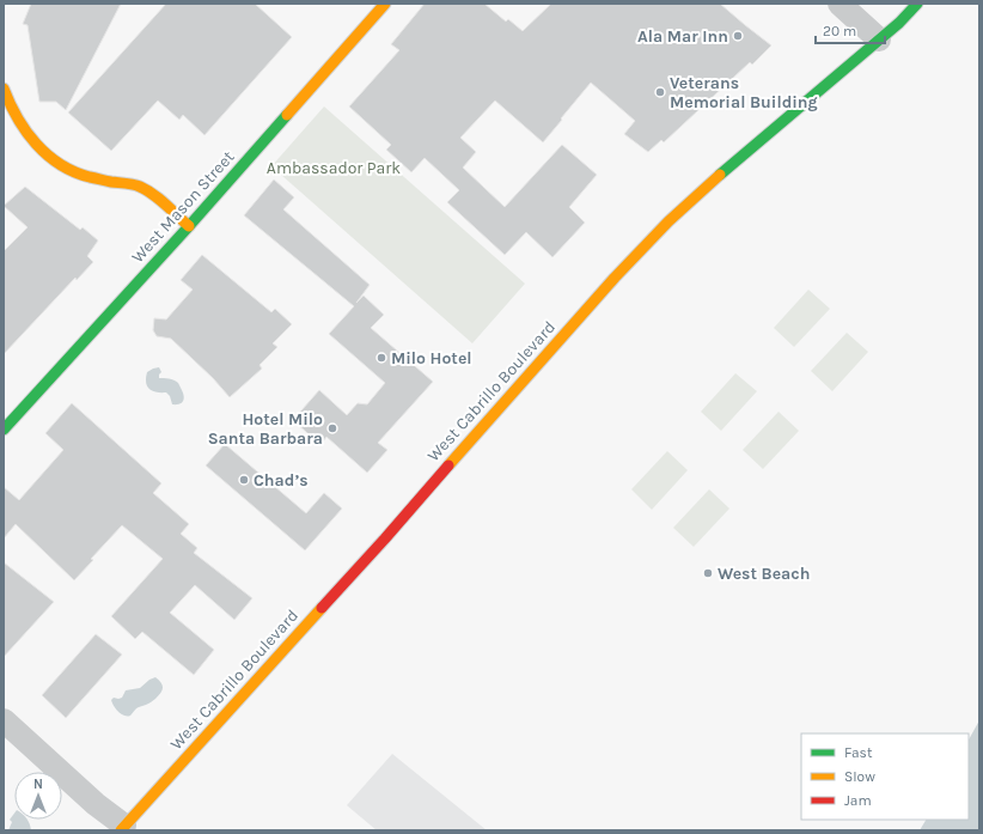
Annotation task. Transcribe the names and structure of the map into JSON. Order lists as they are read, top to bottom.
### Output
{
  "streets": {
    "main road": ["West Mason Street", "West Cabrillo Boulevard"]
  },
  "parks": ["Ambassador Park"],
  "places": [
    "Ala Mar Inn",
    "Veterans Memorial Building",
    "Milo Hotel",
    "Hotel Milo Santa Barbara",
    "Chad’s",
    "West Beach"
  ],
  "legend": ["Fast", "Slow", "Jam"],
  "scale_bar": "20 m",
  "north": "top"
}
